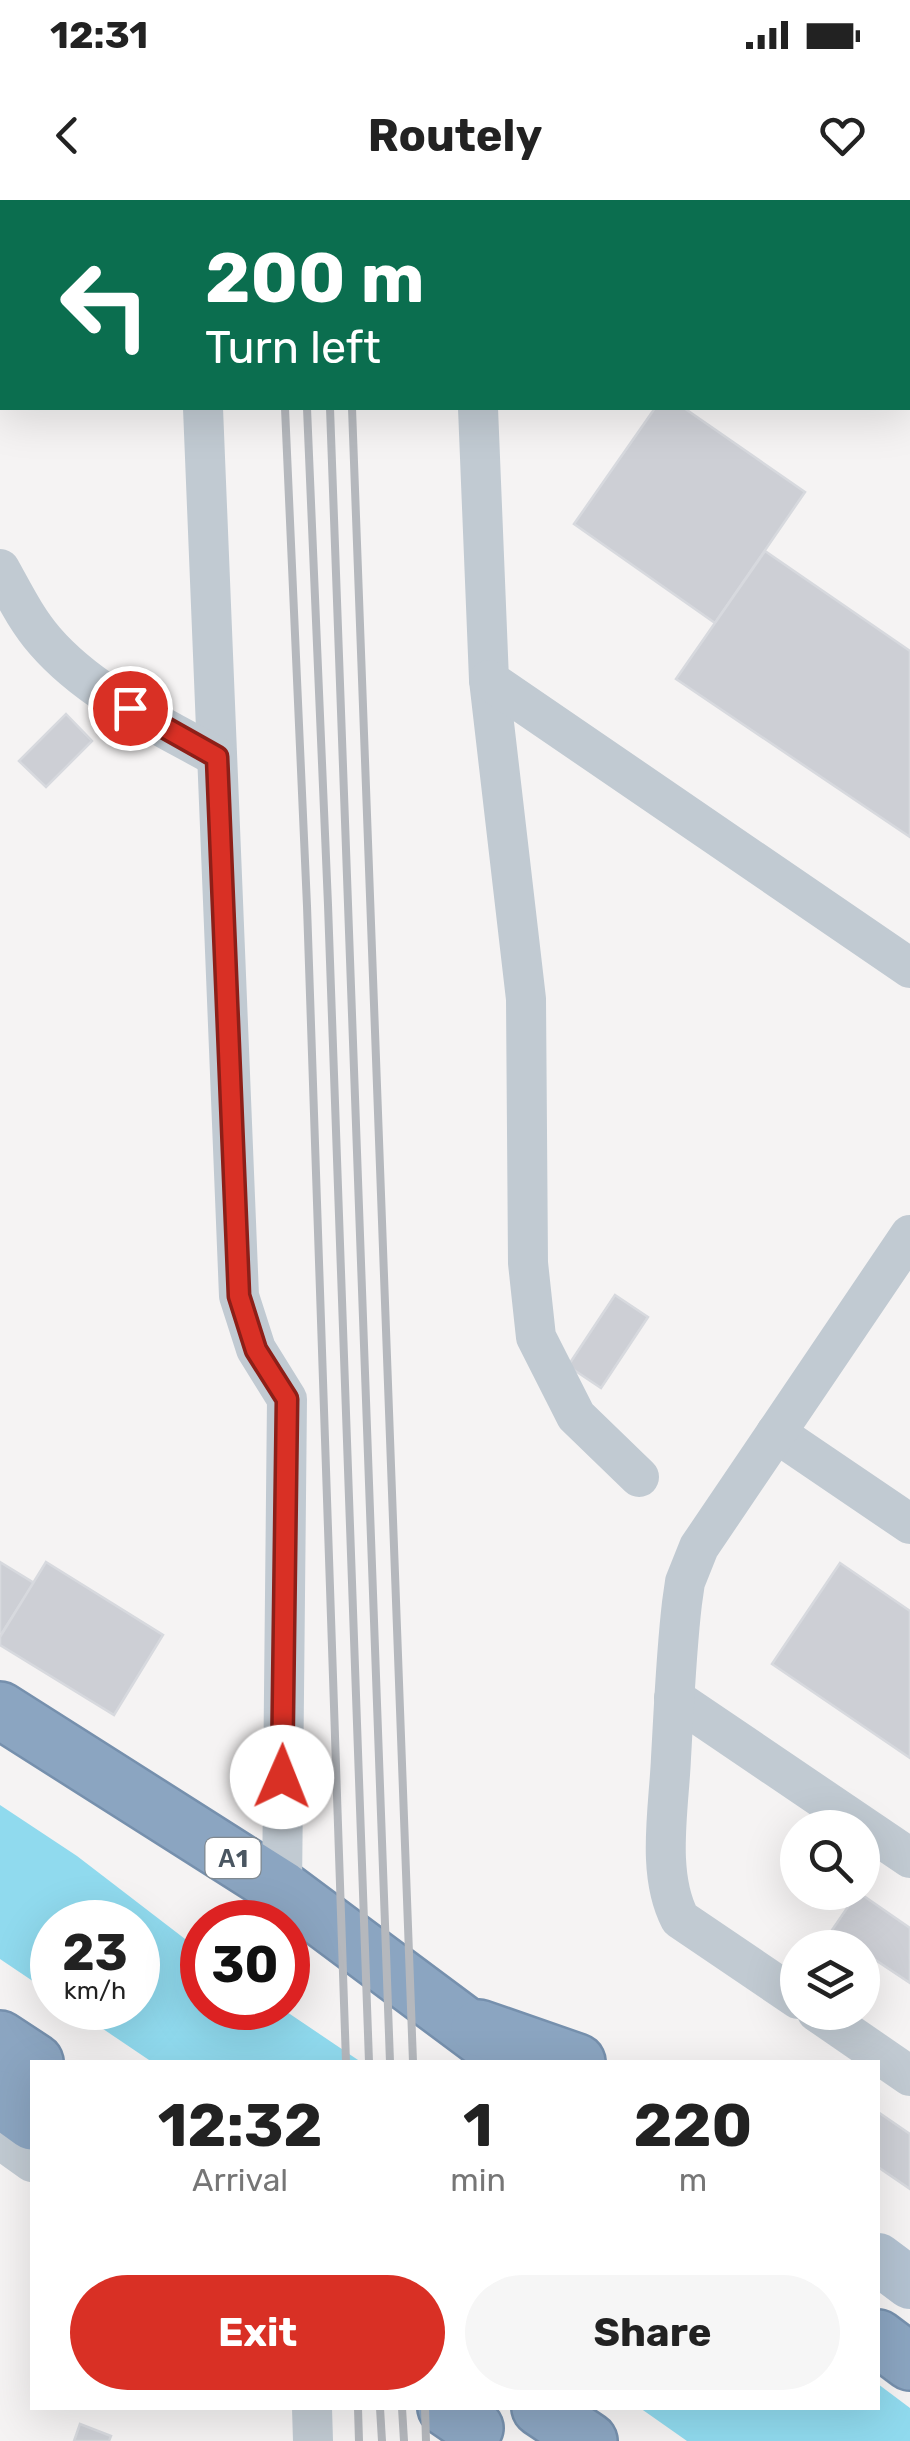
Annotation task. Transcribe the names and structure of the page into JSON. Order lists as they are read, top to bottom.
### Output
{
  "streets": {
    "highway": ["Α1"]
  },
  "page": {
    "status": "12:31",
    "header": "Routely",
    "turn": ["200 m", "Turn left"],
    "speed": "23 km/h",
    "limit": "30",
    "eta": [
      "12:32",
      "Arrival",
      "1",
      "min",
      "220",
      "m"
    ],
    "buttons": ["Exit", "Share"]
  }
}
